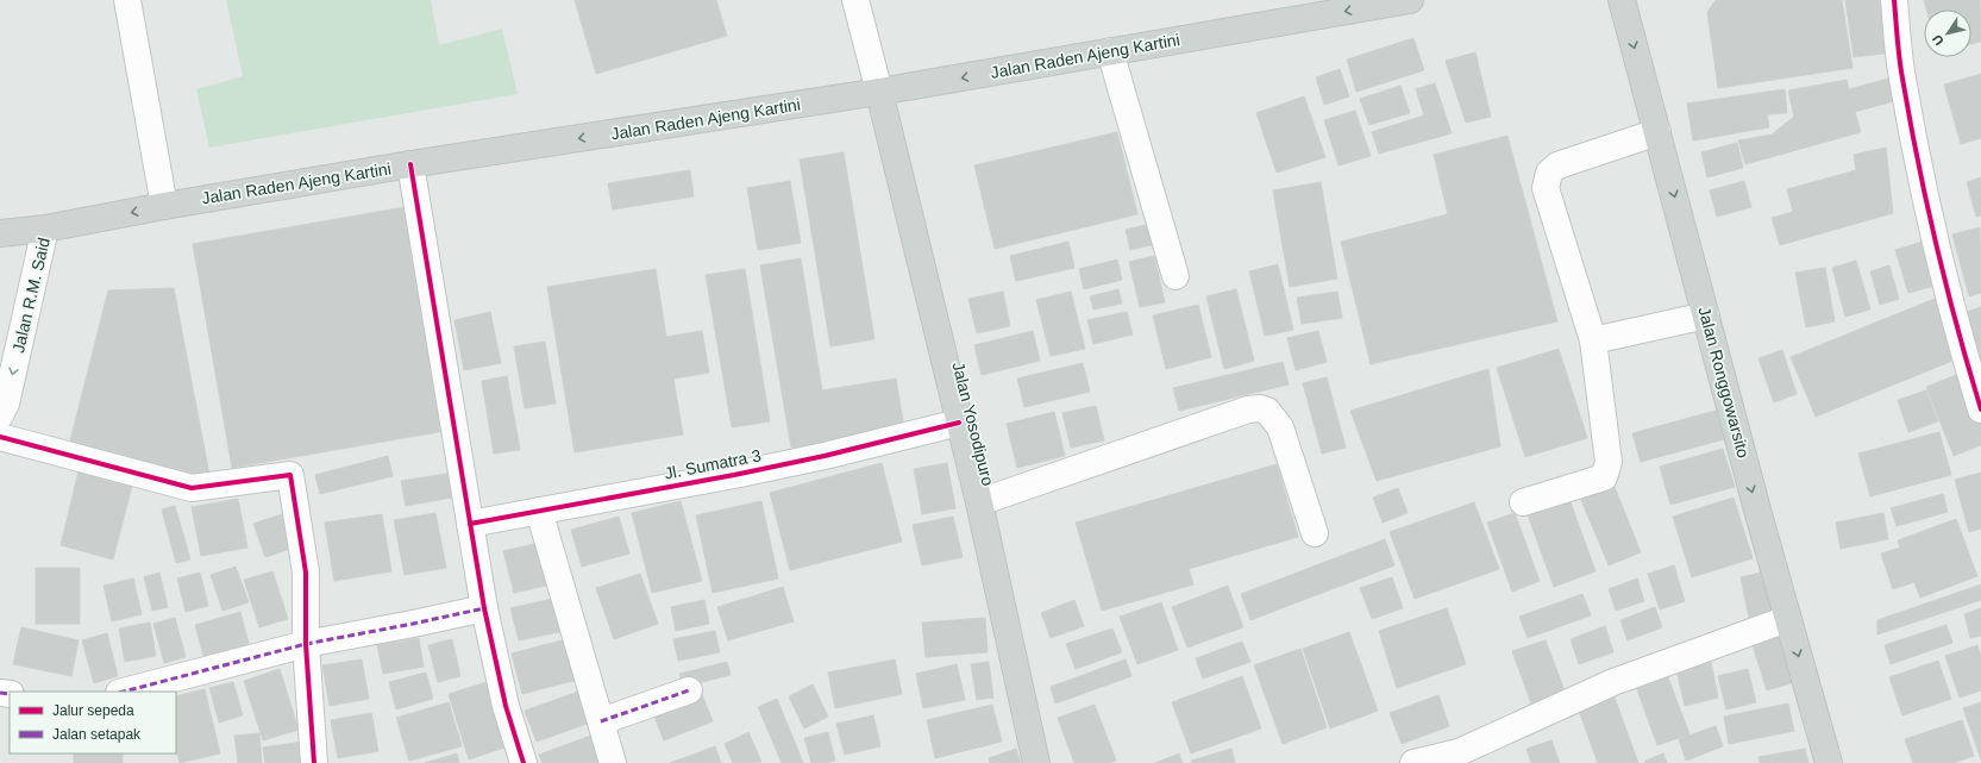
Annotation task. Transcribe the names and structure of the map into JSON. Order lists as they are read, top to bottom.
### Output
{
  "streets": {
    "main road": ["Jalan Raden Ajeng Kartini", "Jalan Ronggowarsito", "Jalan Yosodipuro"],
    "street": ["Jalan R.M. Said", "Jl. Sumatra 3"]
  },
  "crossings": [
    ["Jalan Raden Ajeng Kartini", "Jalan R.M. Said"],
    ["Jalan Raden Ajeng Kartini", "Jalan Yosodipuro"],
    ["Jalan Yosodipuro", "Jl. Sumatra 3"]
  ],
  "one_way": ["Jalan Raden Ajeng Kartini", "Jalan R.M. Said", "Jalan Ronggowarsito"],
  "legend": ["Jalur sepeda", "Jalan setapak"],
  "north": "bottom left"
}
